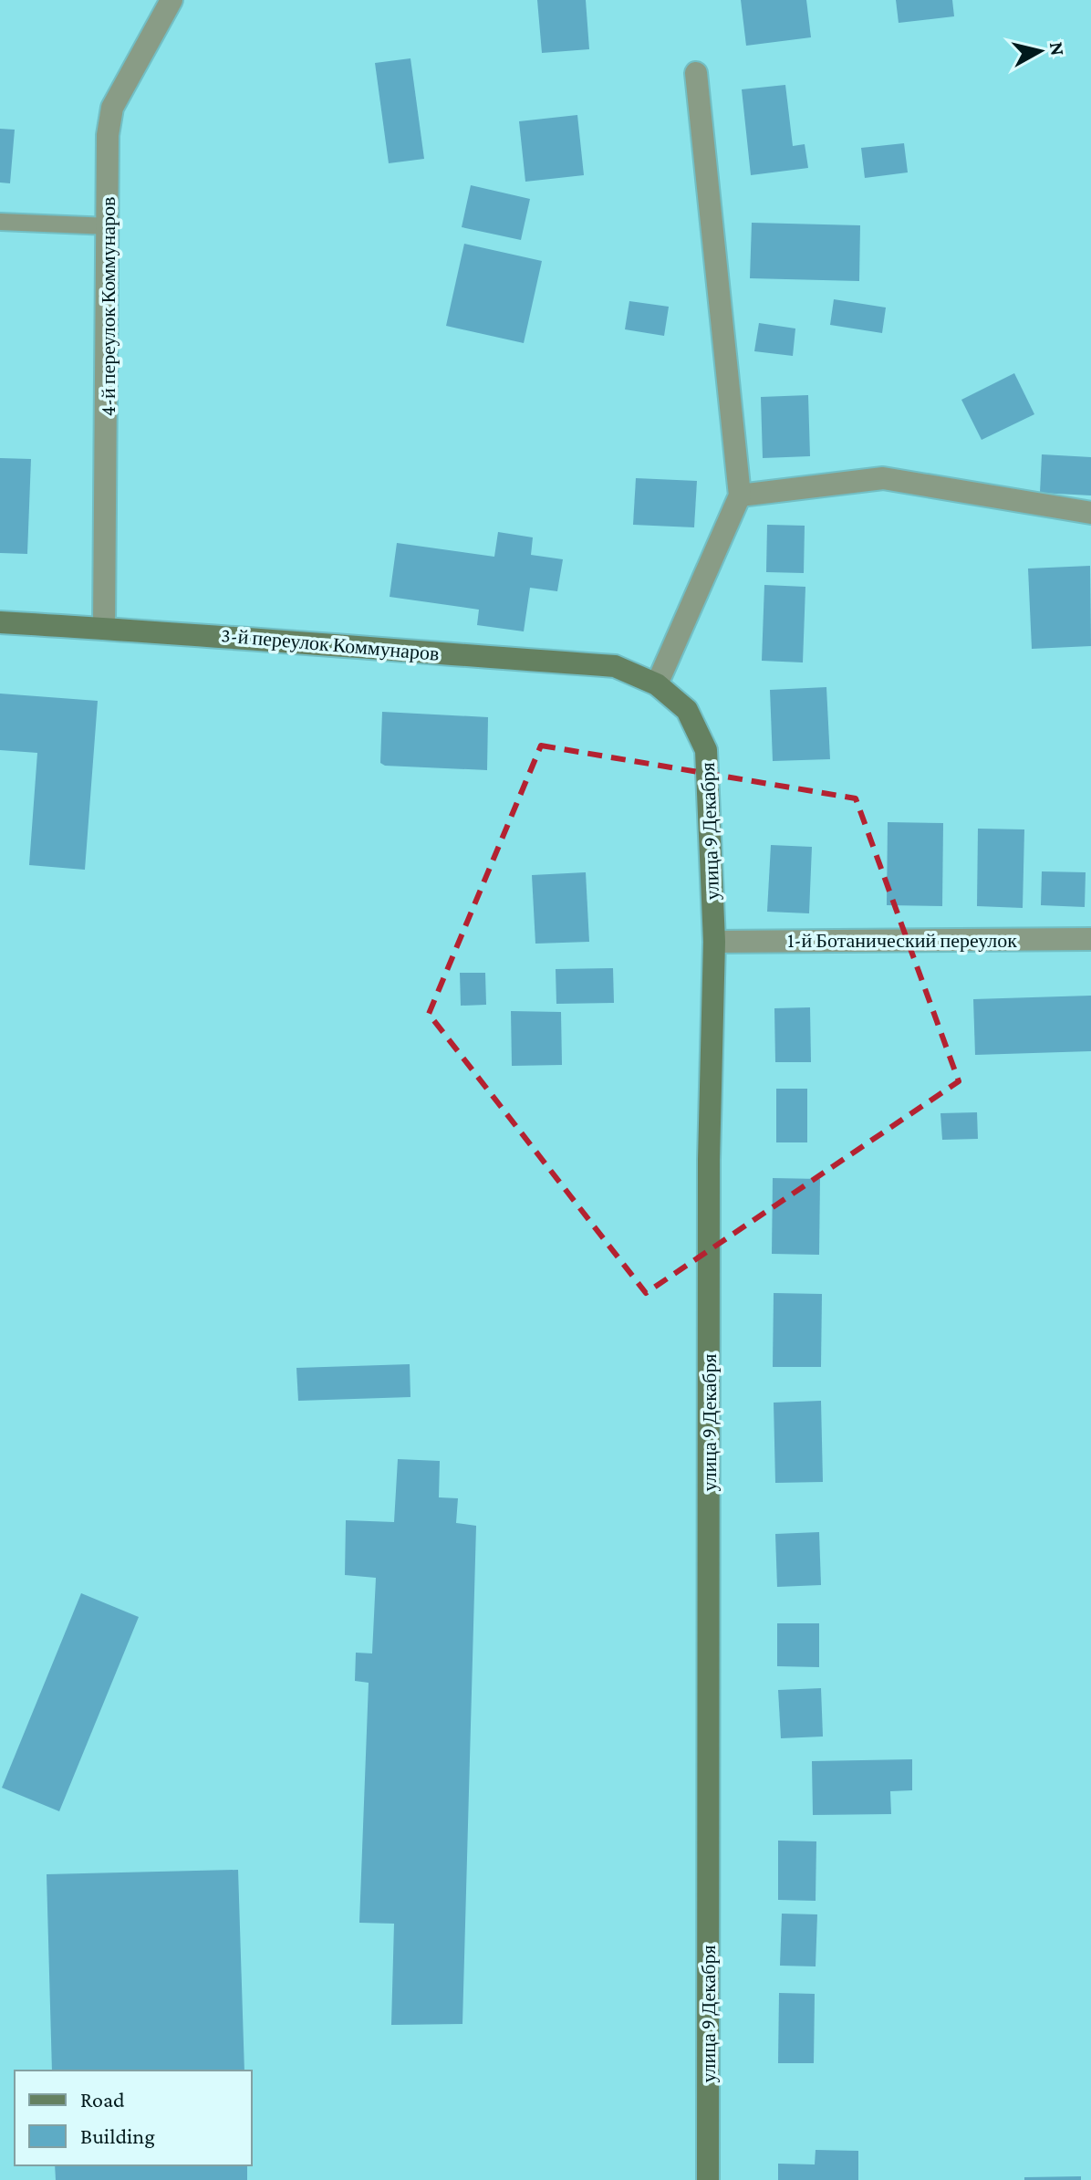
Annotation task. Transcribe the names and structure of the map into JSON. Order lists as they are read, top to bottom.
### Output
{
  "streets": {
    "street": [
      "4-й переулок Коммунаров",
      "3-й переулок Коммунаров",
      "улица 9 Декабря",
      "1-й Ботанический переулок"
    ]
  },
  "crossings": [
    ["4-й переулок Коммунаров", "3-й переулок Коммунаров"],
    ["3-й переулок Коммунаров", "улица 9 Декабря"],
    ["улица 9 Декабря", "1-й Ботанический переулок"]
  ],
  "legend": ["Road", "Building"],
  "north": "right"
}
